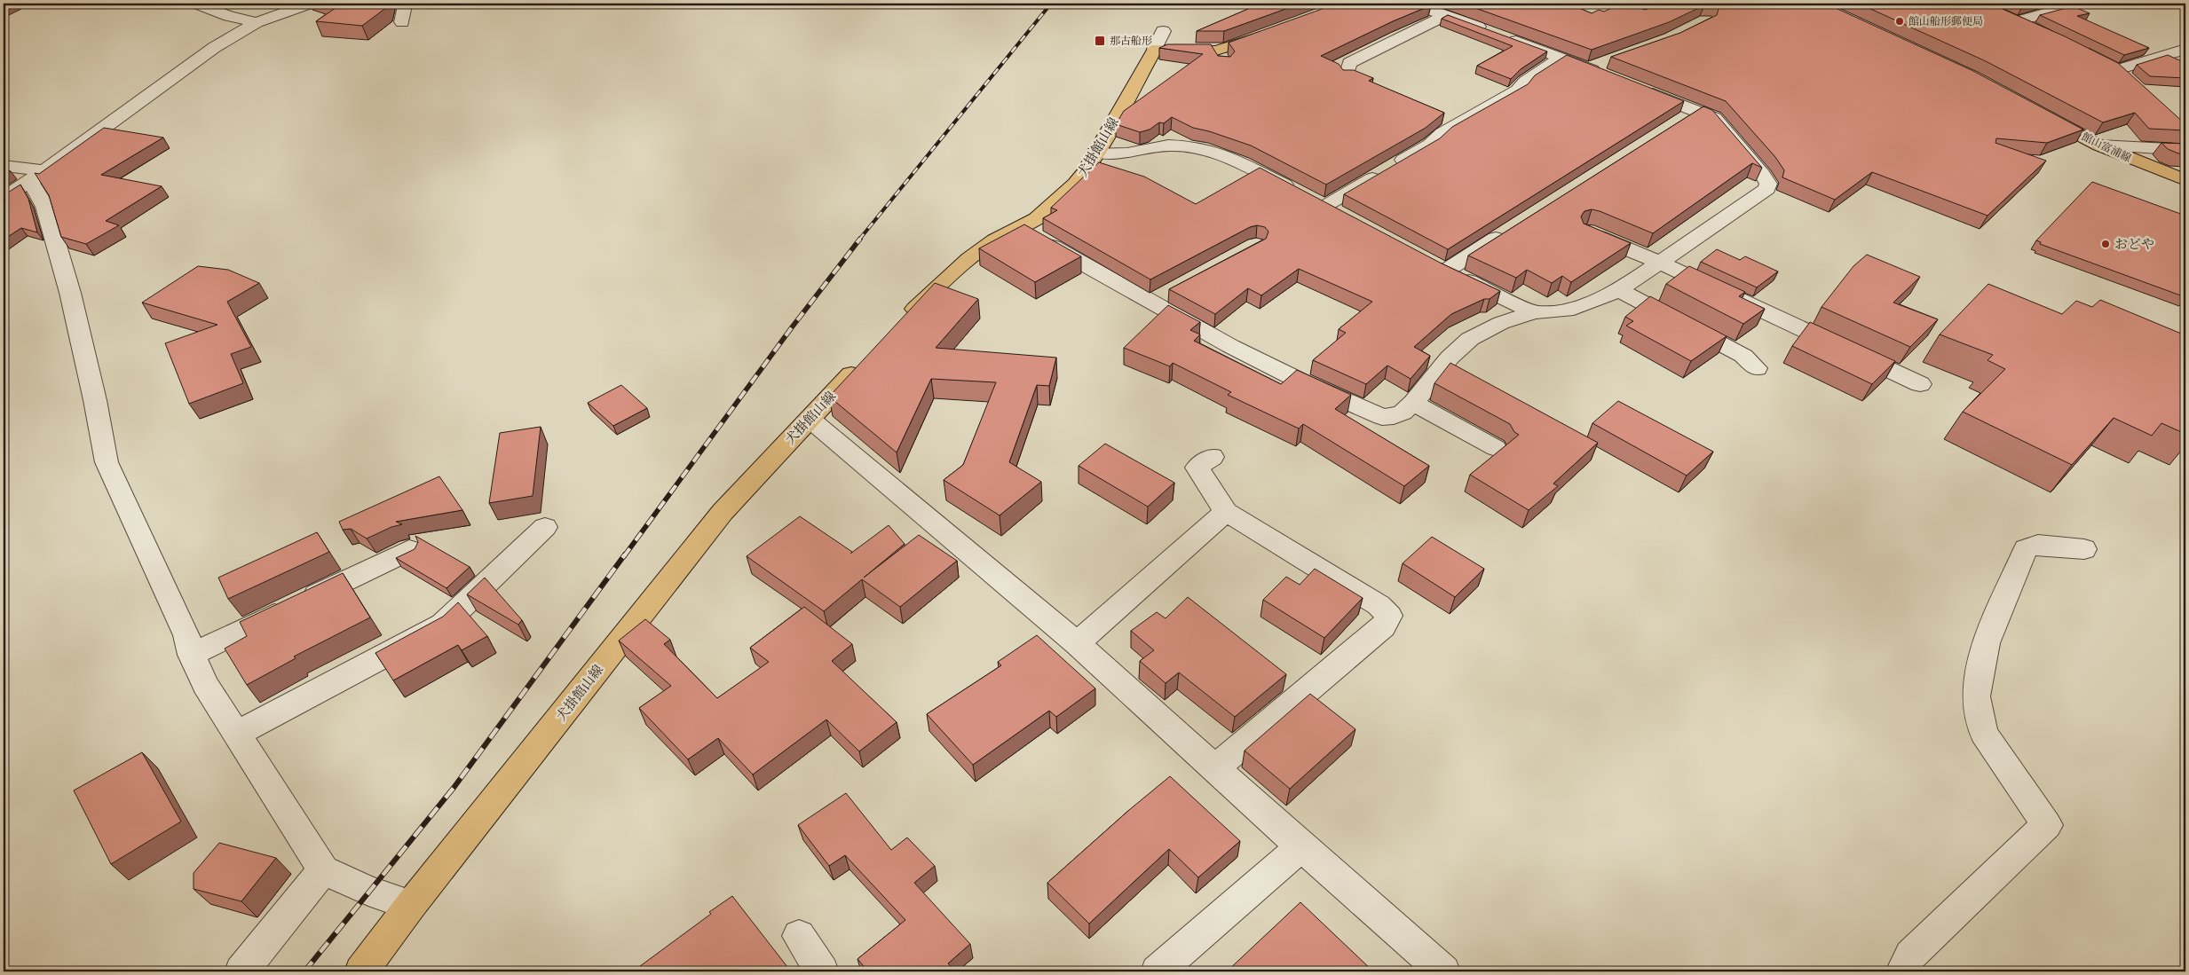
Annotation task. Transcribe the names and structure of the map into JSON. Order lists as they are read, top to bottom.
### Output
{
  "streets": {
    "main road": ["犬掛館山線", "館山富浦線"]
  },
  "places": {
    "other": ["館山船形郵便局", "おどや"],
    "transit": ["那古船形"]
  }
}
